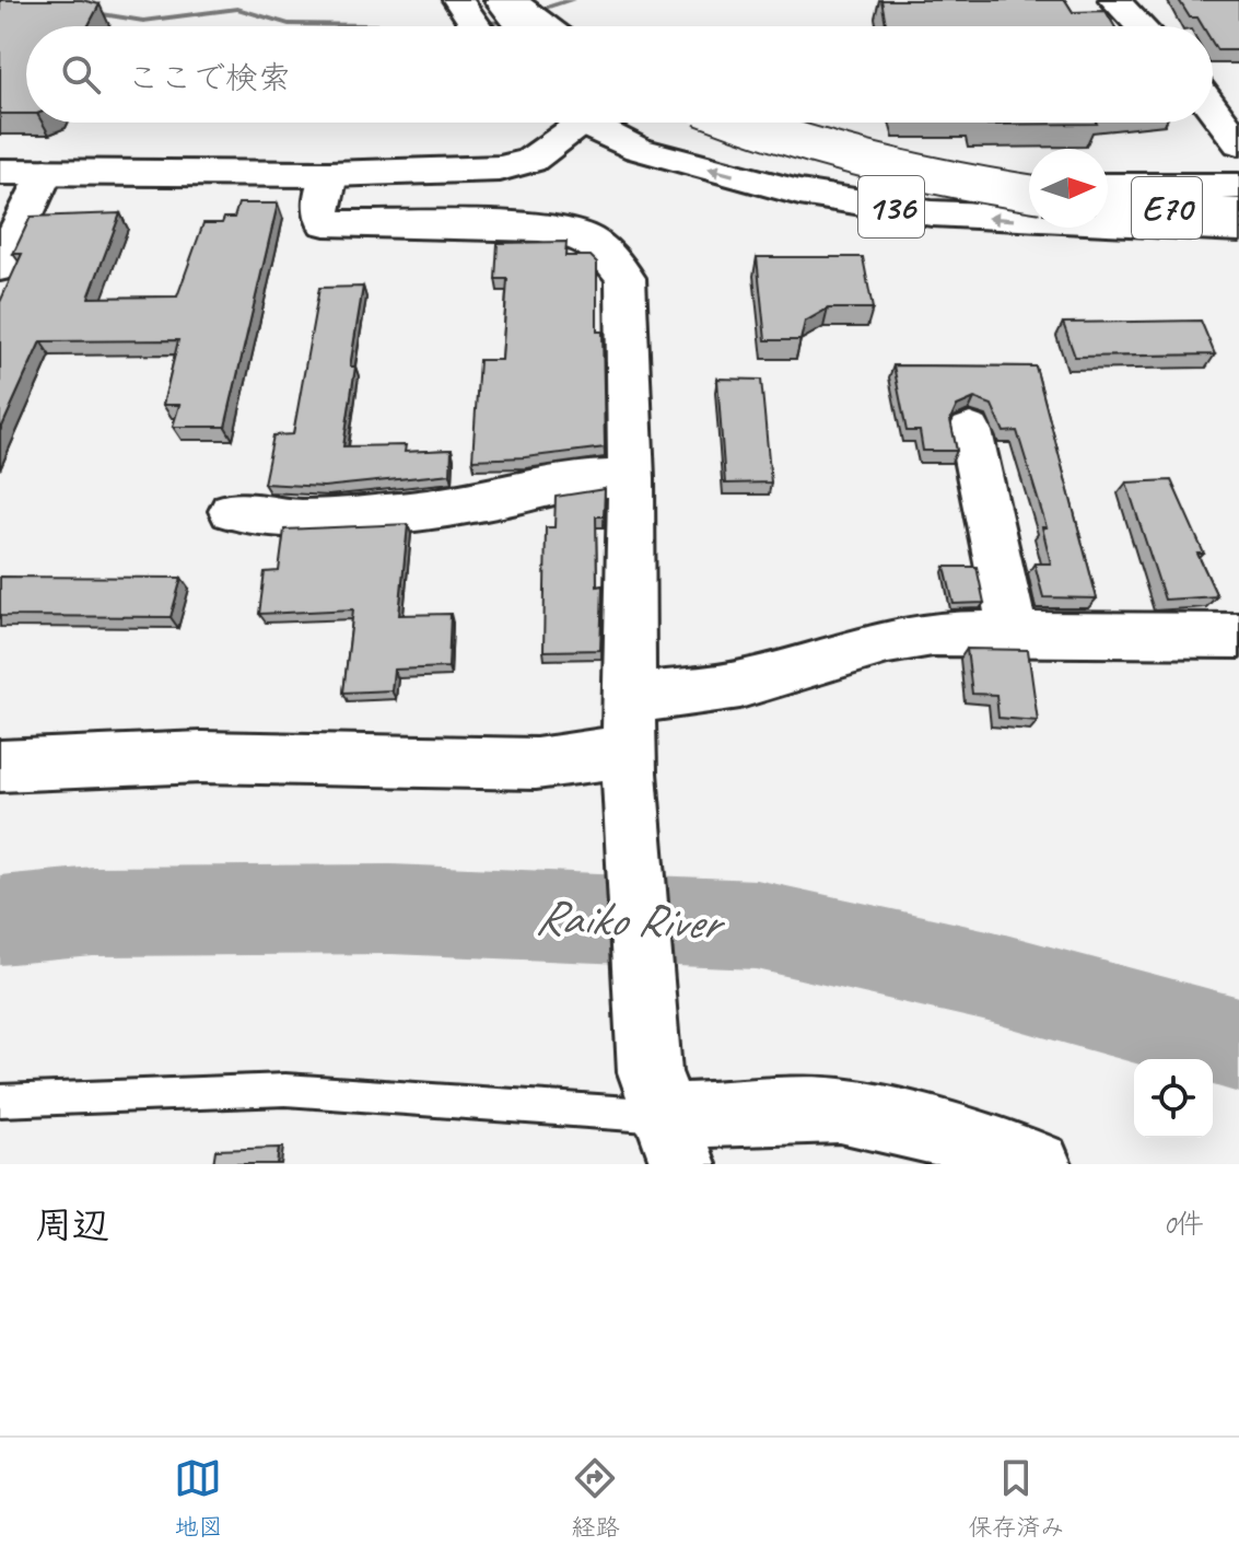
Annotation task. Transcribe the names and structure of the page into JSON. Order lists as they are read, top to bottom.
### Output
{
  "streets": {
    "main road": ["136", "E70"]
  },
  "water": ["Raiko River"],
  "north": "right",
  "page": {
    "search": "ここで検索",
    "heading": ["周辺", "0件"],
    "nav": ["地図", "経路", "保存済み"]
  }
}
